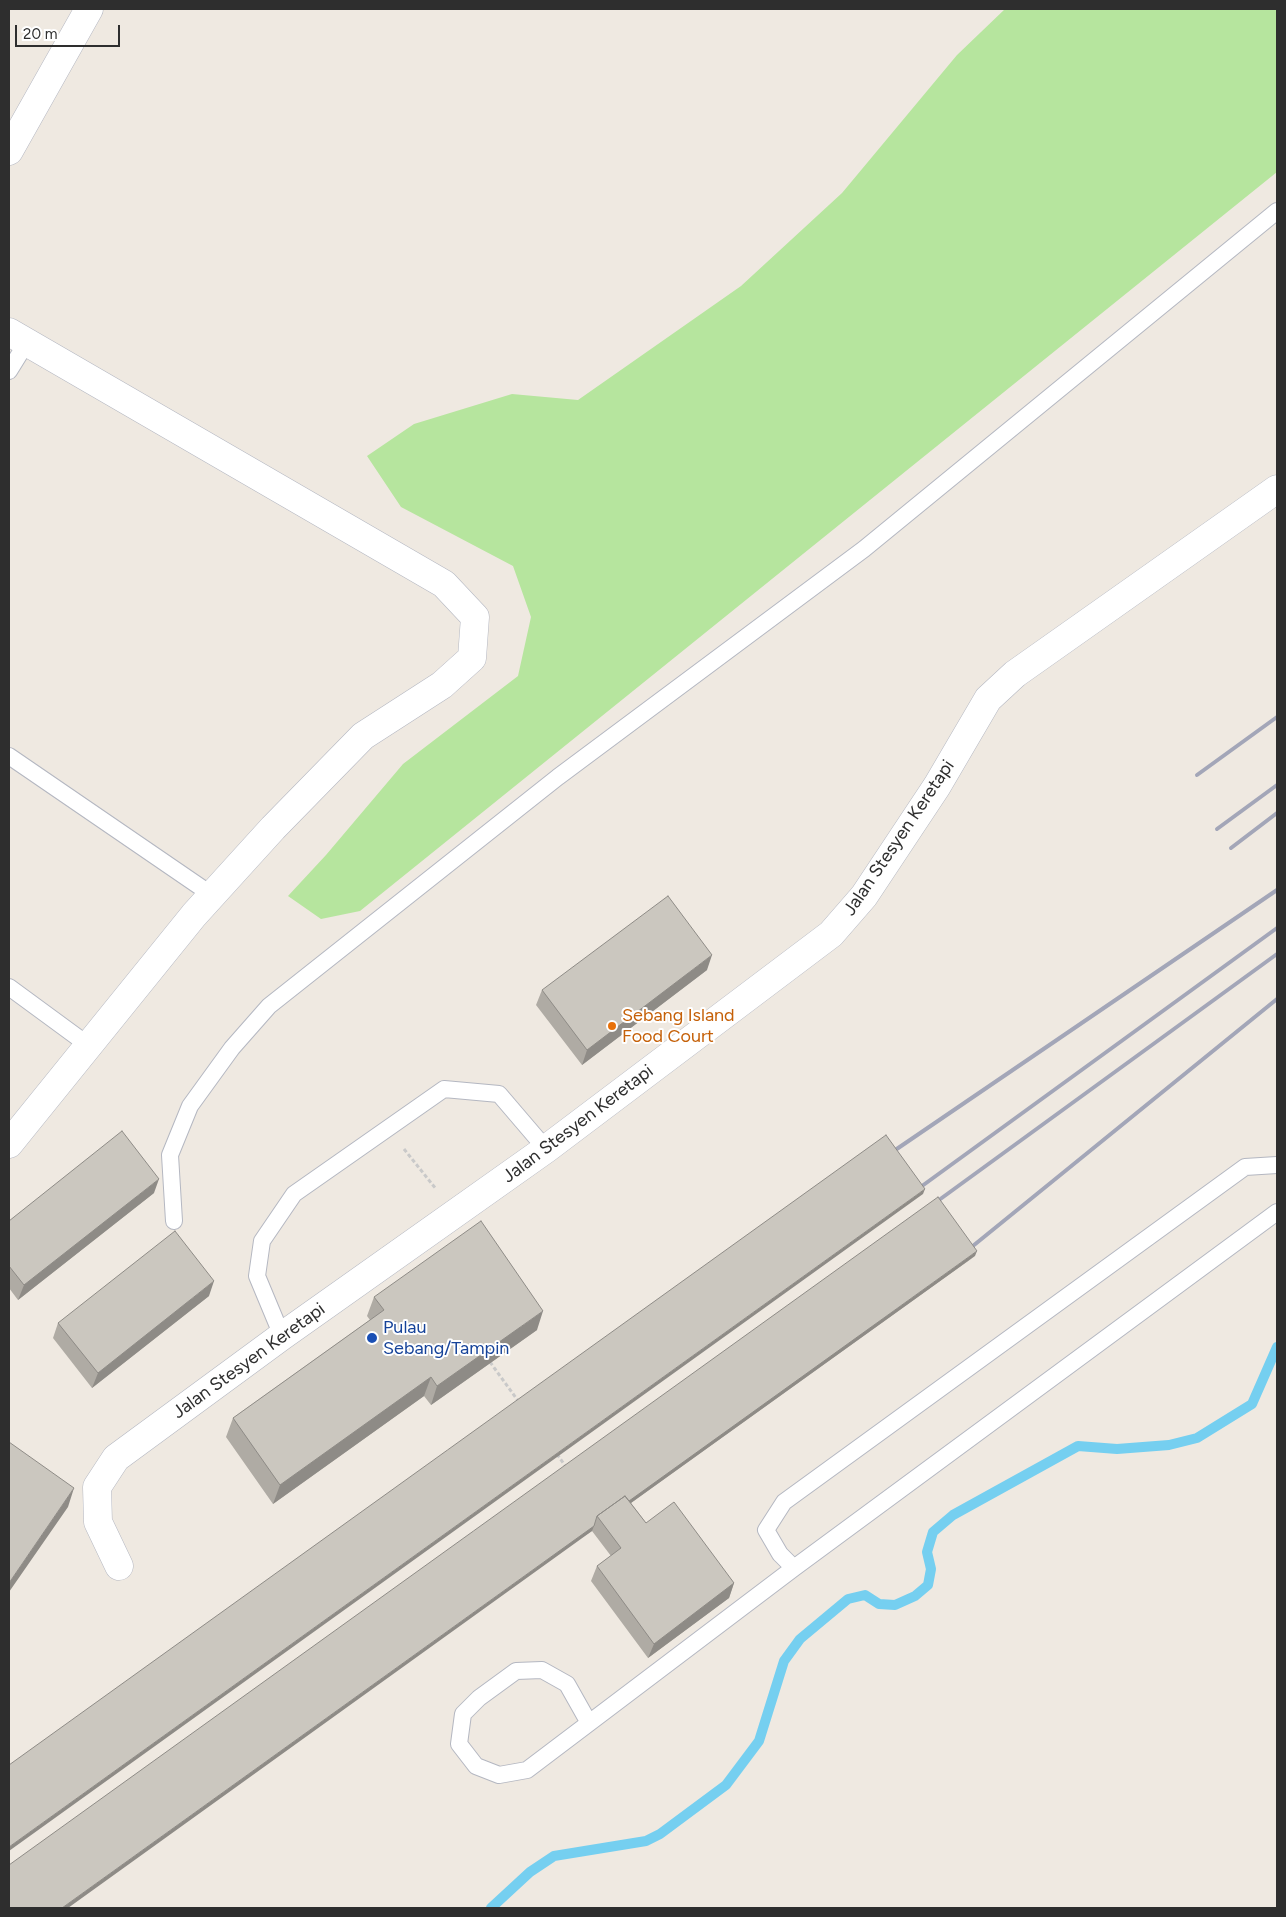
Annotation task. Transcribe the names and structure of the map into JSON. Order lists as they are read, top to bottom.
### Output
{
  "streets": {
    "street": ["Jalan Stesyen Keretapi"]
  },
  "places": ["Sebang Island Food Court", "Pulau Sebang/Tampin"],
  "scale_bar": "20 m"
}
